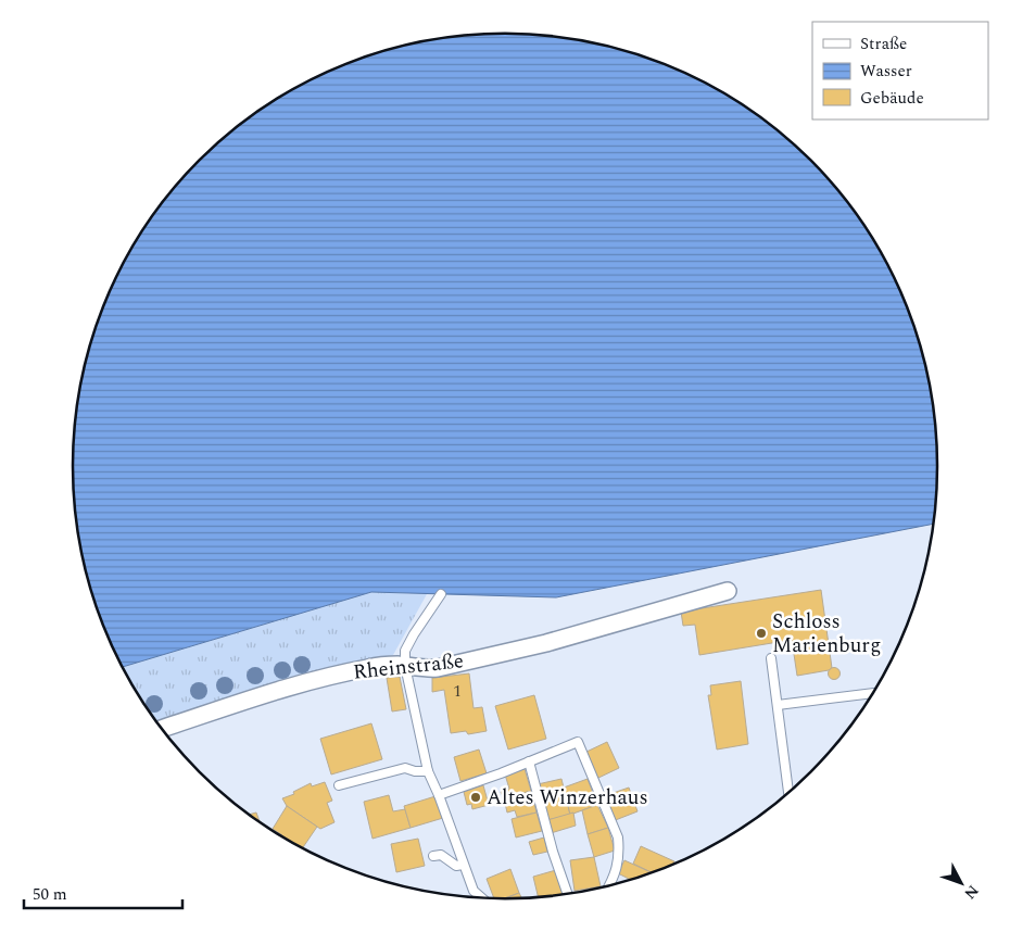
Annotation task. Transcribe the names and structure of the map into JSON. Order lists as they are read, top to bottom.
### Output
{
  "streets": {
    "street": ["Rheinstraße"]
  },
  "places": ["Schloss Marienburg", "Altes Winzerhaus"],
  "house_numbers": ["1"],
  "legend": ["Straße", "Wasser", "Gebäude"],
  "scale_bar": "50 m",
  "north": "bottom right"
}
